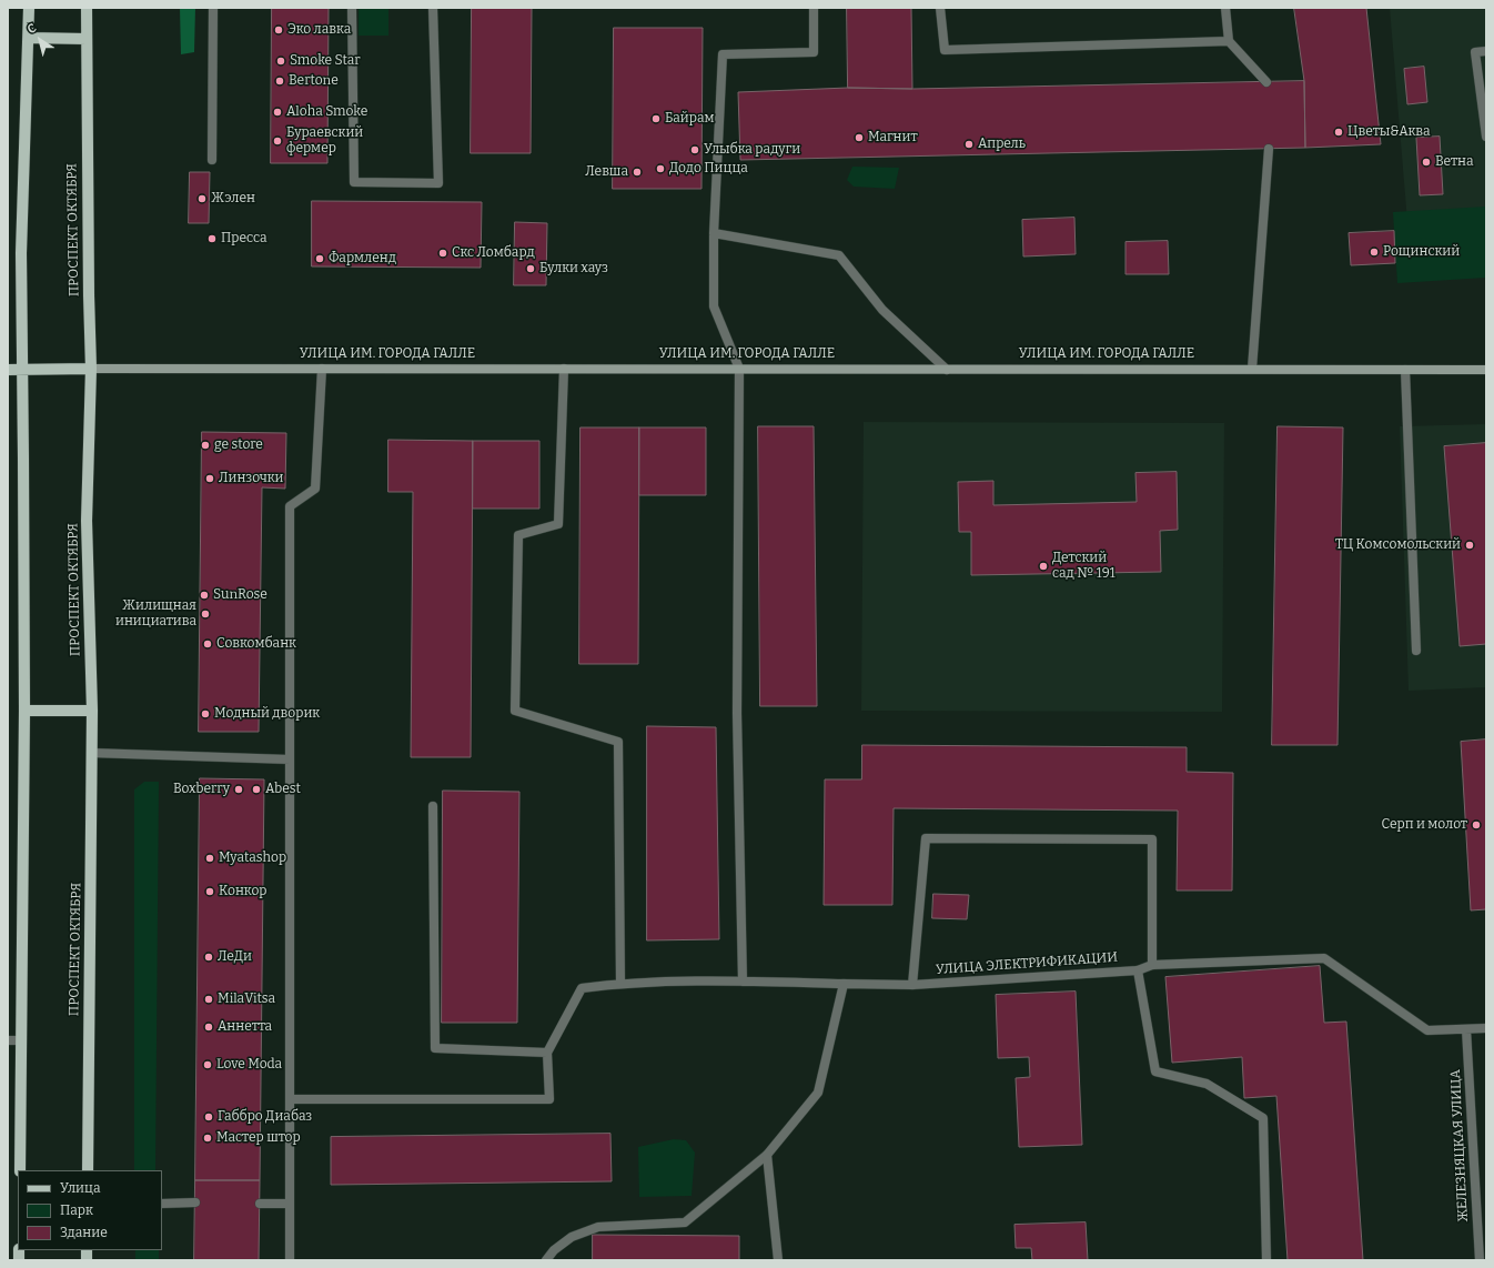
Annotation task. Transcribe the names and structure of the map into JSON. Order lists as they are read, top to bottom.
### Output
{
  "streets": {
    "main road": ["ПРОСПЕКТ ОКТЯБРЯ", "УЛИЦА ИМ. ГОРОДА ГАЛЛЕ"],
    "street": ["УЛИЦА ЭЛЕКТРИФИКАЦИИ", "ЖЕЛЕЗНЯЦКАЯ УЛИЦА"]
  },
  "crossings": [
    ["ПРОСПЕКТ ОКТЯБРЯ", "УЛИЦА ИМ. ГОРОДА ГАЛЛЕ"],
    ["УЛИЦА ЭЛЕКТРИФИКАЦИИ", "ЖЕЛЕЗНЯЦКАЯ УЛИЦА"]
  ],
  "places": [
    "Эко лавка",
    "Smoke Star",
    "Bertone",
    "Aloha Smoke",
    "Байрам",
    "Цветы&Аква",
    "Магнит",
    "Бураевский фермер",
    "Апрель",
    "Улыбка радуги",
    "Ветна",
    "Додо Пицца",
    "Левша",
    "Жэлен",
    "Пресса",
    "Рощинский",
    "Скс Ломбард",
    "Фармленд",
    "Булки хауз",
    "ge store",
    "Линзочки",
    "ТЦ Комсомольский",
    "Детский сад № 191",
    "SunRose",
    "Жилищная инициатива",
    "Совкомбанк",
    "Модный дворик",
    "Boxberry",
    "Abest",
    "Серп и молот",
    "Myatashop",
    "Конкор",
    "ЛеДи",
    "MilaVitsa",
    "Аннетта",
    "Love Moda",
    "Габбро Диабаз",
    "Мастер штор"
  ],
  "legend": ["Улица", "Парк", "Здание"],
  "north": "top left"
}
